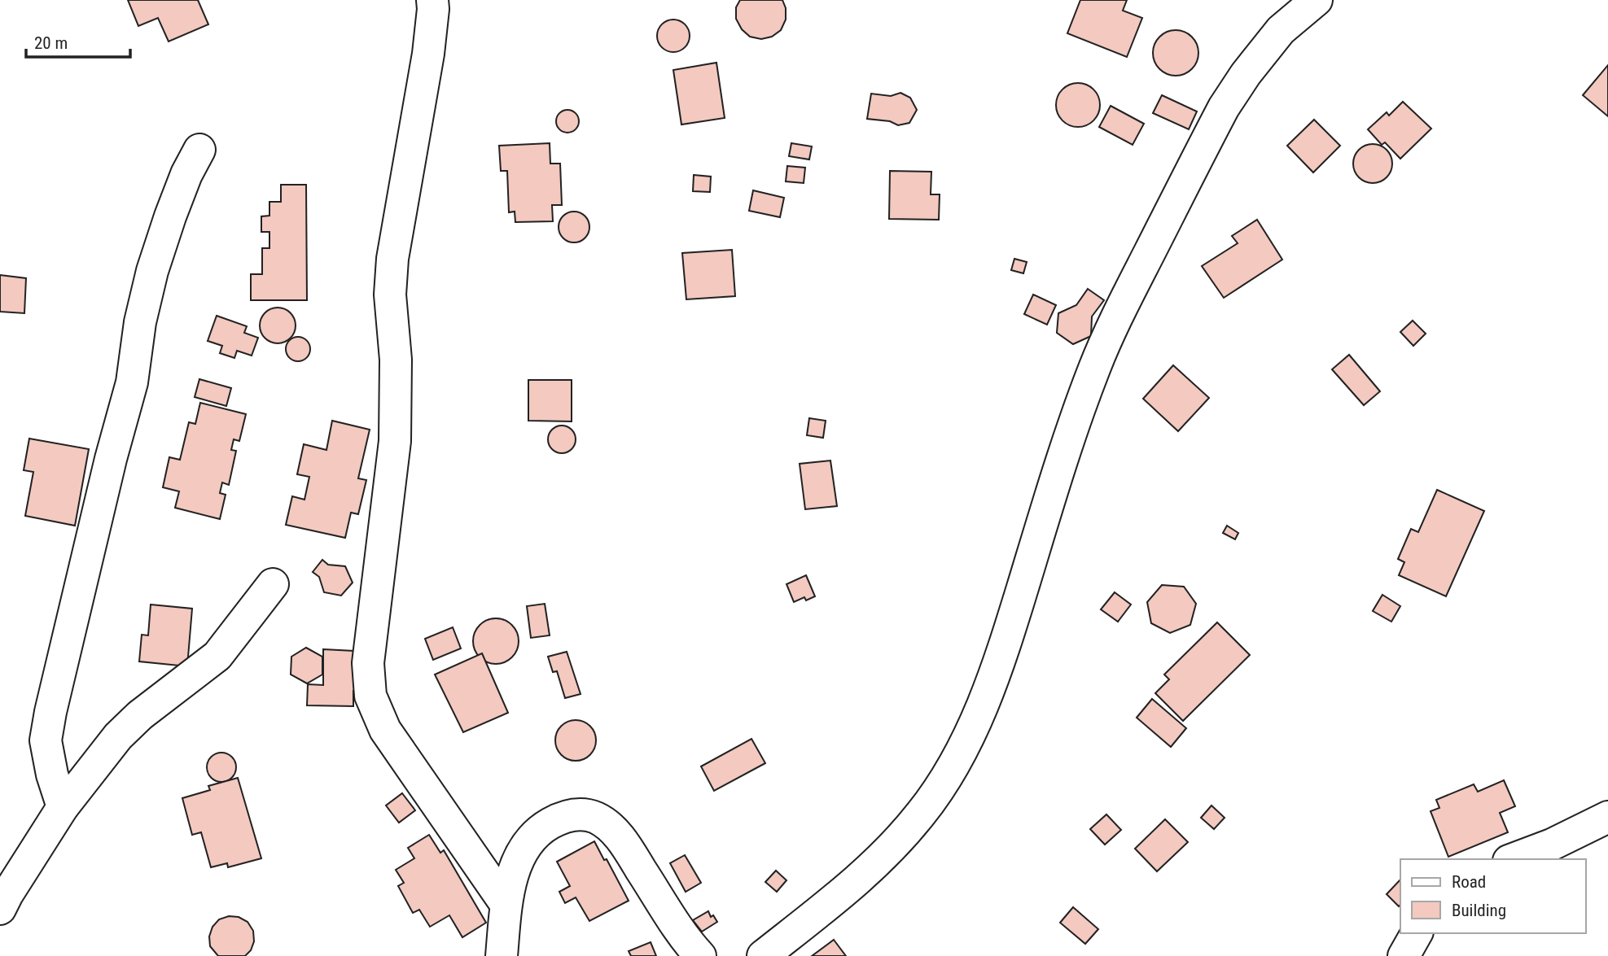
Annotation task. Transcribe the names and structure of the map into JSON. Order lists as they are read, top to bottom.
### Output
{
  "legend": ["Road", "Building"],
  "scale_bar": "20 m"
}
